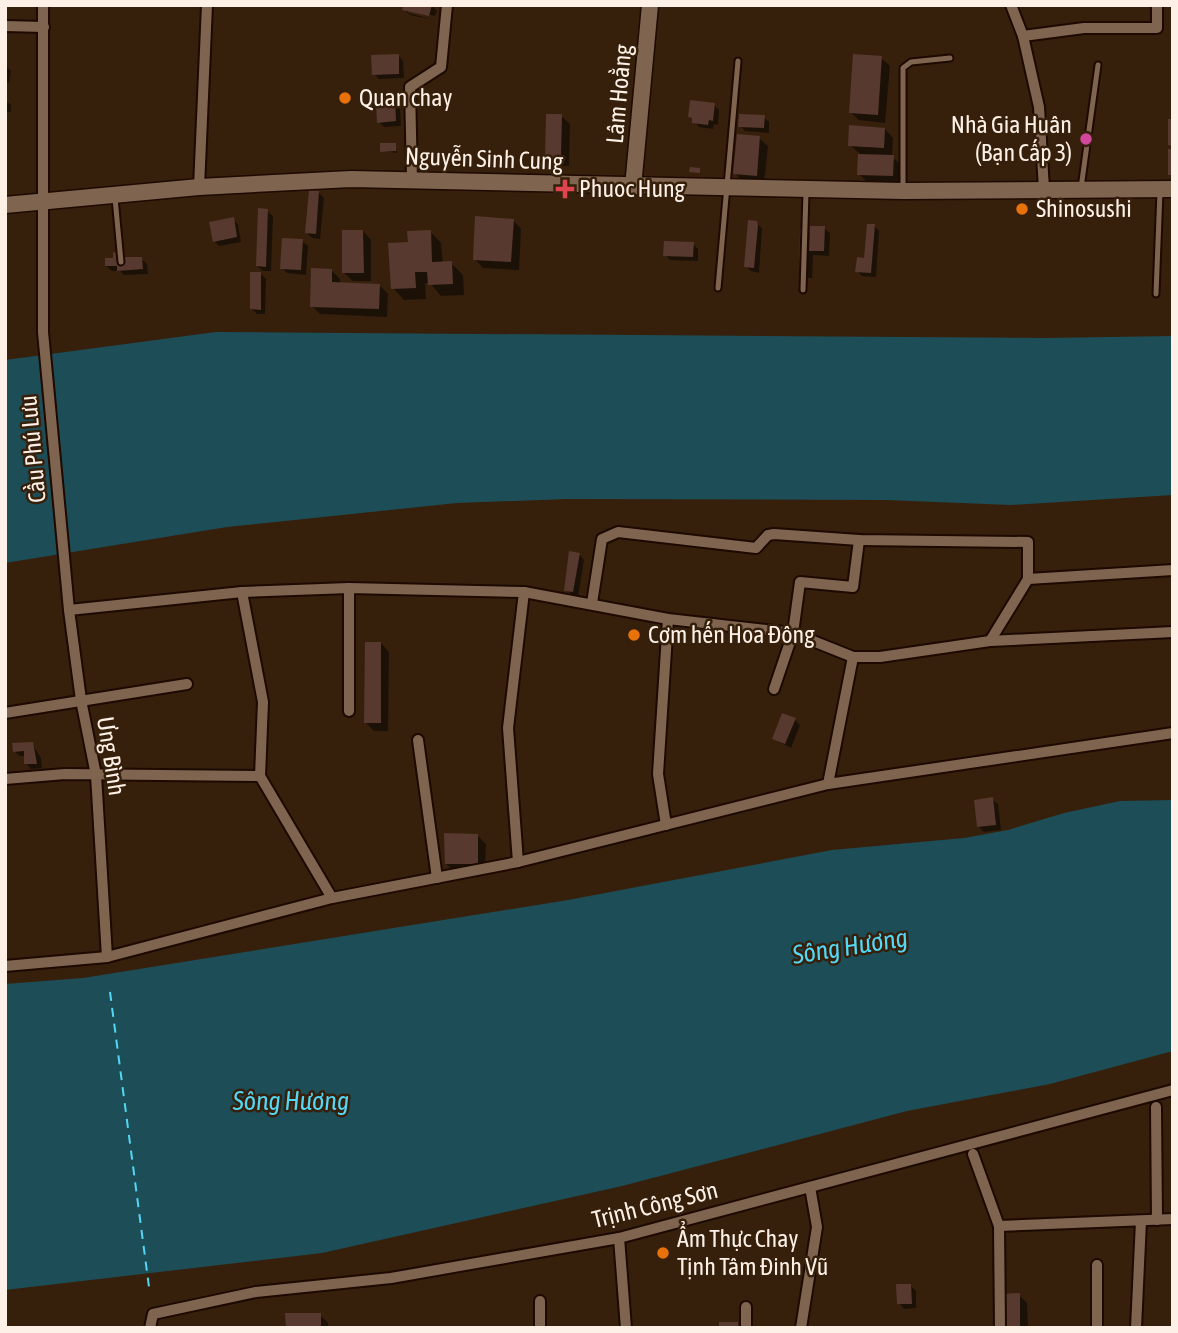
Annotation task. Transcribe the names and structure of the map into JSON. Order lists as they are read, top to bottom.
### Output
{
  "streets": {
    "main road": ["Lâm Hoằng", "Nguyễn Sinh Cung"],
    "street": ["Cầu Phú Lưu", "Ưng Bình", "Trịnh Công Sơn"]
  },
  "crossings": [
    ["Lâm Hoằng", "Nguyễn Sinh Cung"],
    ["Nguyễn Sinh Cung", "Cầu Phú Lưu"],
    ["Cầu Phú Lưu", "Ưng Bình"]
  ],
  "water": ["Sông Hương"],
  "places": {
    "other": [
      "Quan chay",
      "Nhà Gia Huân (Bạn Cấp 3)",
      "Shinosushi",
      "Cơm hến Hoa Đông",
      "Ẩm Thực Chay Tịnh Tâm Đinh Vũ"
    ],
    "health": ["Phuoc Hung"]
  }
}
